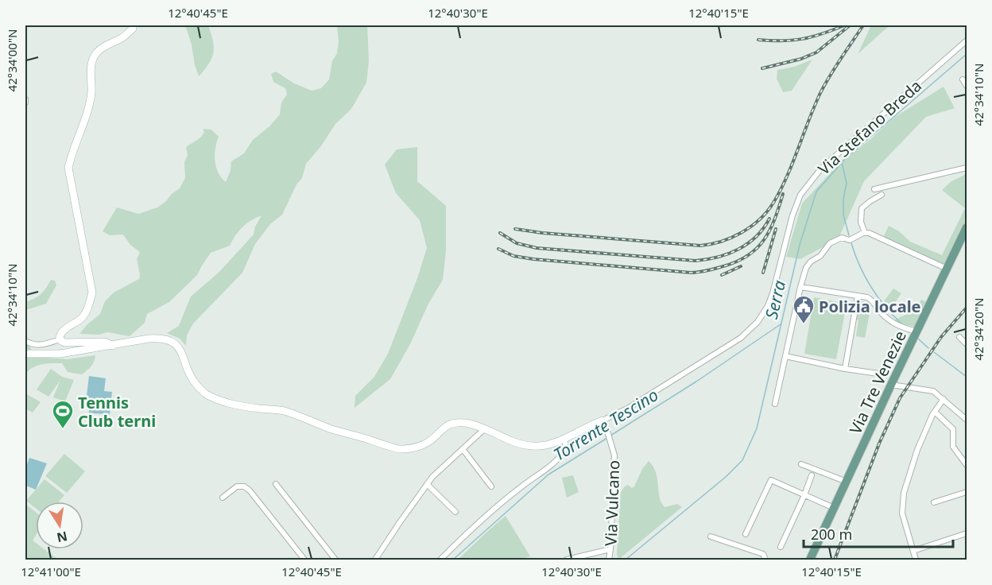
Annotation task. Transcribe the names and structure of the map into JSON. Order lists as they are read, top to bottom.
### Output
{
  "streets": {
    "main road": ["Via Tre Venezie"],
    "street": ["Via Stefano Breda", "Via Vulcano"]
  },
  "crossings": [
    ["Via Stefano Breda", "Via Vulcano"]
  ],
  "water": ["Serra", "Torrente Tescino"],
  "places": {
    "public building": ["Polizia locale"],
    "sports": ["Tennis Club terni"]
  },
  "scale_bar": "200 m",
  "north": "bottom",
  "coordinates": [
    "12°40'45\"E",
    "12°40'30\"E",
    "12°40'15\"E",
    "42°34'00\"N",
    "42°34'10\"N",
    "42°34'20\"N",
    "12°41'00\"E"
  ]
}
